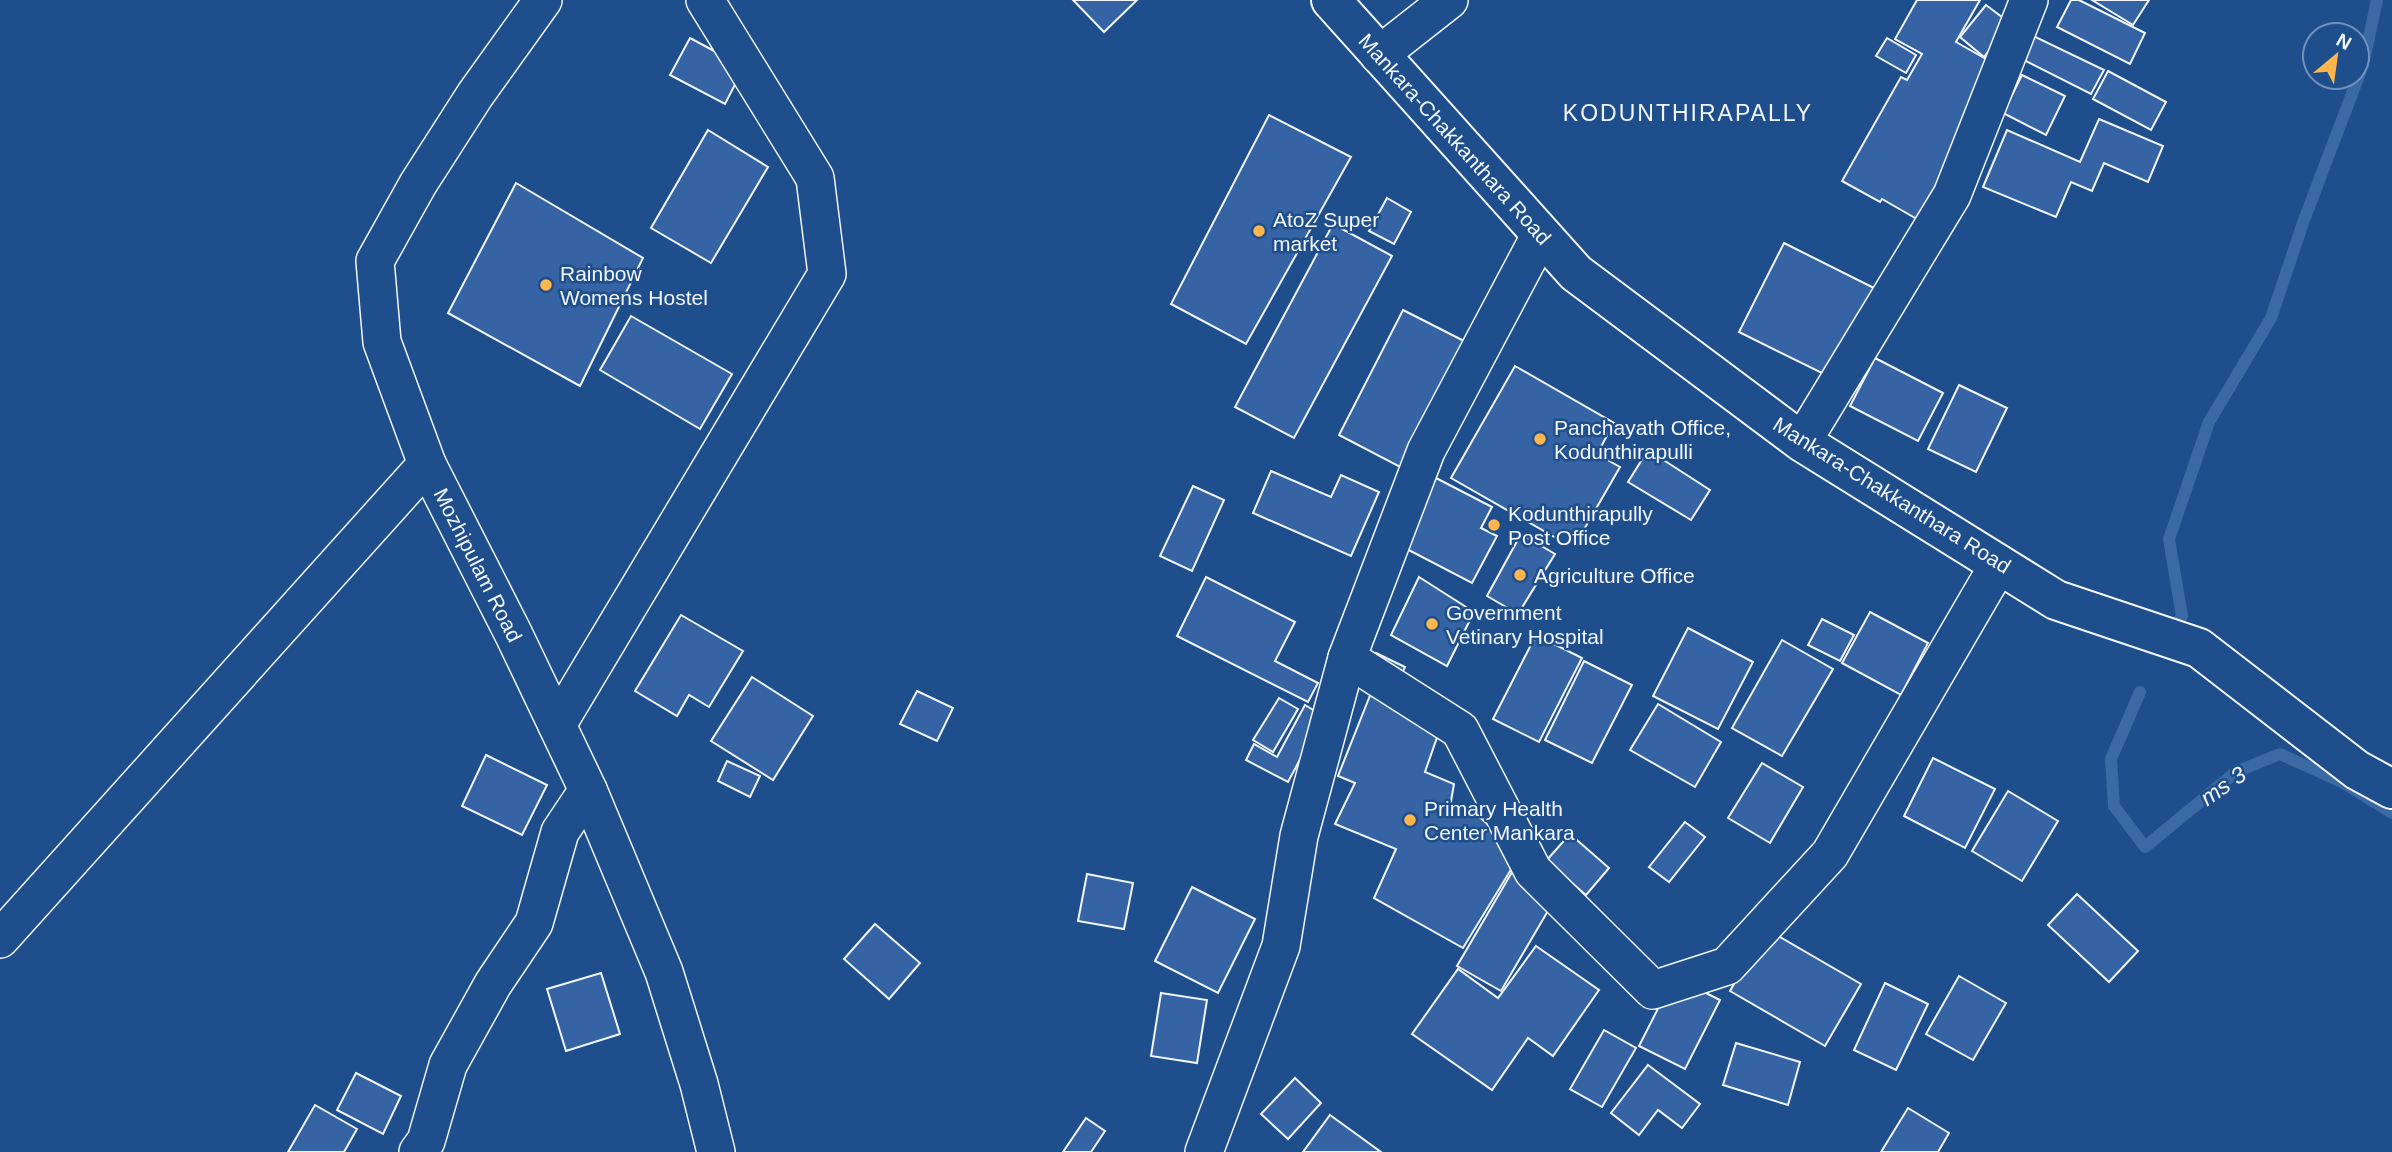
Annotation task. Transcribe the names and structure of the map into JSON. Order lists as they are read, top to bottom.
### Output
{
  "streets": {
    "main road": ["Mankara-Chakkanthara Road"],
    "street": ["Mozhipulam Road"]
  },
  "districts": ["KODUNTHIRAPALLY"],
  "water": ["ms 3"],
  "places": [
    "AtoZ Super market",
    "Rainbow Womens Hostel",
    "Panchayath Office, Kodunthirapulli",
    "Kodunthirapully Post Office",
    "Agriculture Office",
    "Government Vetinary Hospital",
    "Primary Health Center Mankara"
  ],
  "north": "top right"
}
